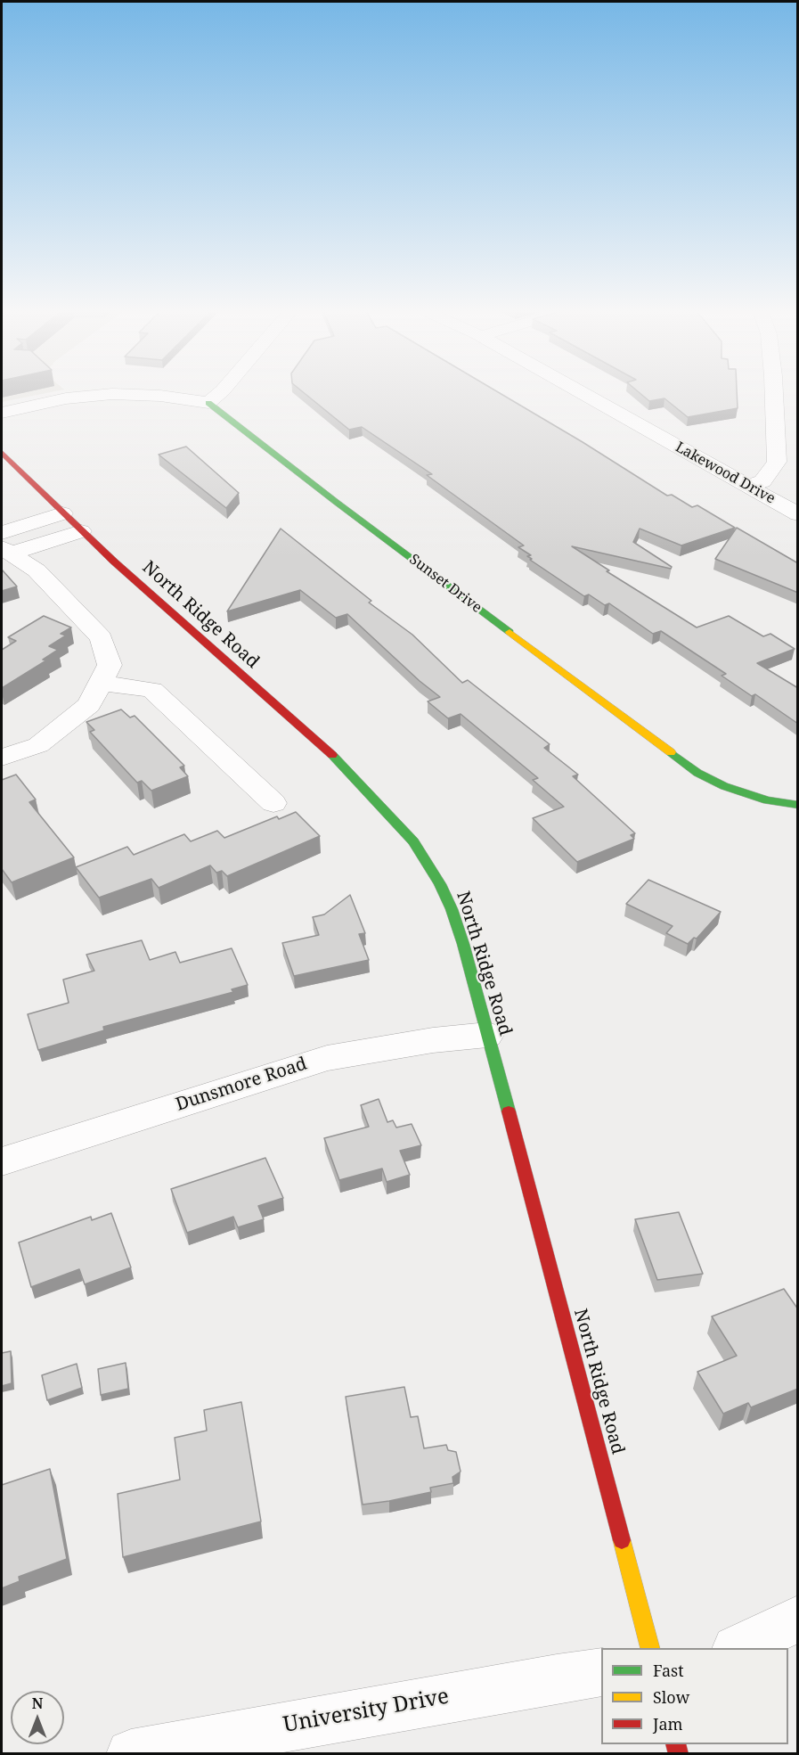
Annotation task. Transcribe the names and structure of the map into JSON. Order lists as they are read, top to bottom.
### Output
{
  "streets": {
    "main road": ["Sunset Drive", "North Ridge Road"],
    "street": ["Lakewood Drive", "Dunsmore Road", "University Drive"]
  },
  "crossings": [
    ["North Ridge Road", "Dunsmore Road"]
  ],
  "legend": ["Fast", "Slow", "Jam"],
  "north": "top"
}
